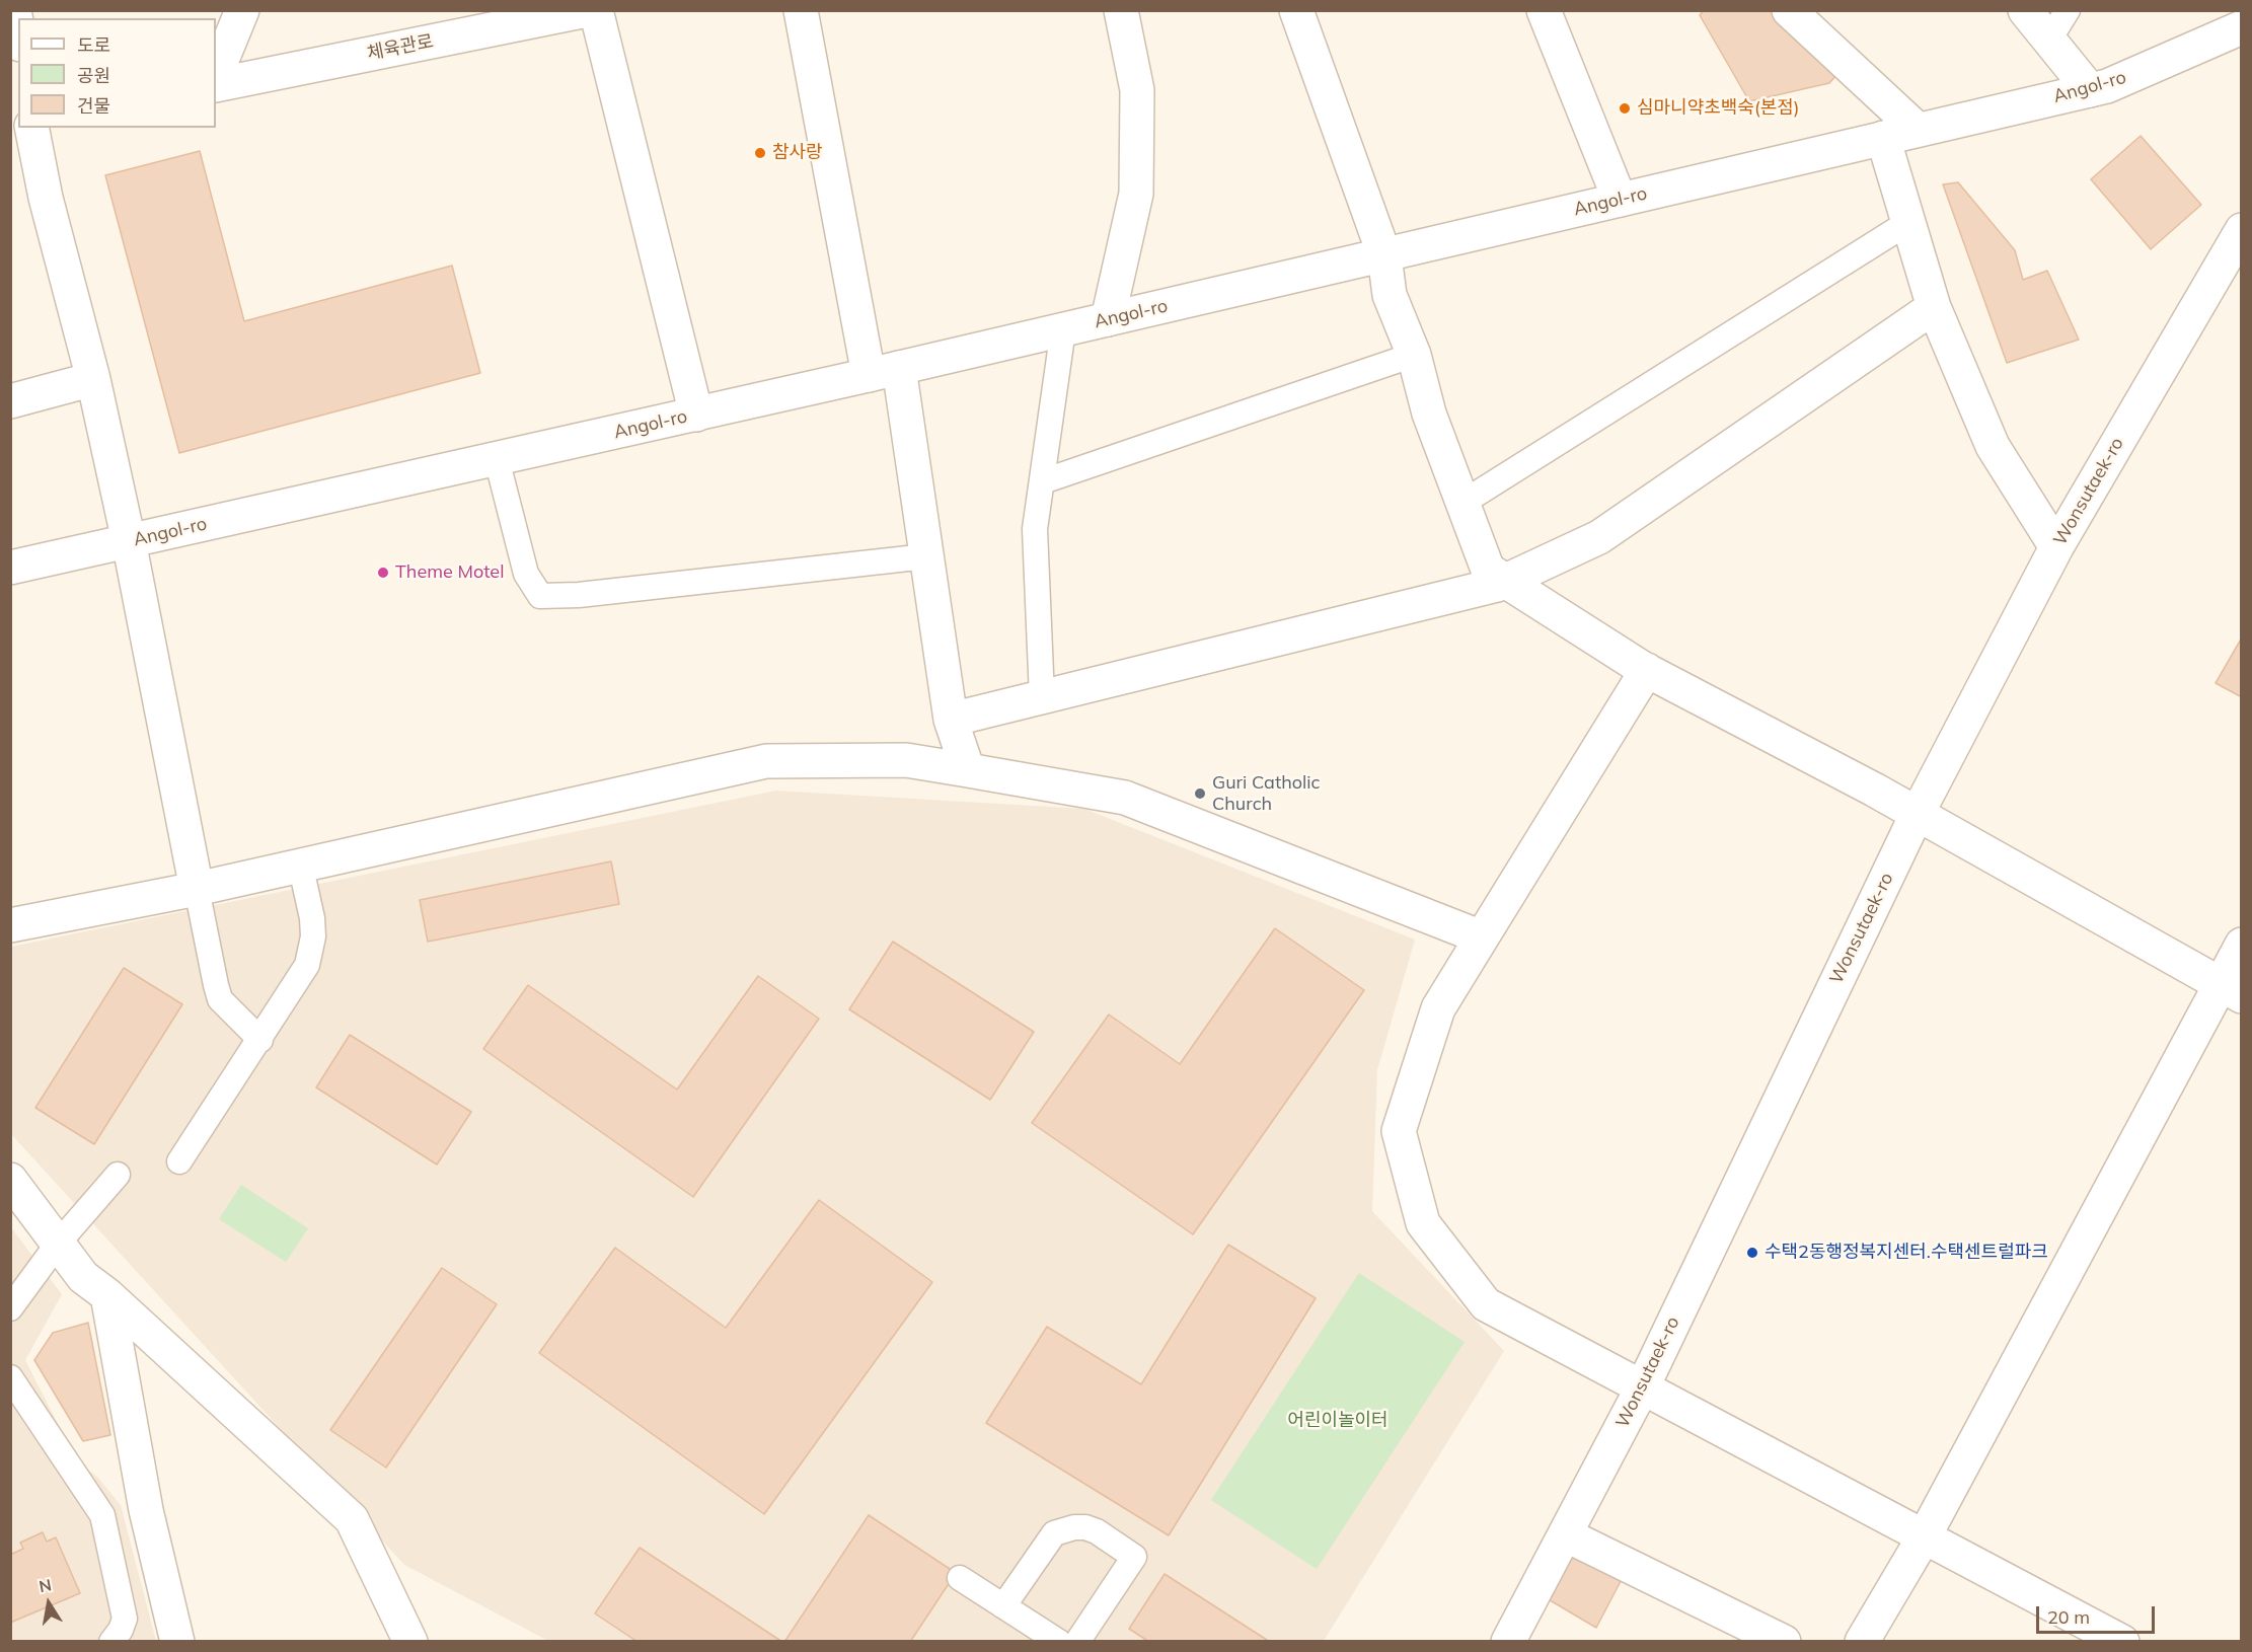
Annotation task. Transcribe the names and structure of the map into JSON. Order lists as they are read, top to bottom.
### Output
{
  "streets": {
    "street": ["체육관로", "Angol-ro", "Wonsutaek-ro"]
  },
  "parks": ["어린이놀이터"],
  "places": [
    "심마니약초백숙(본점)",
    "참사랑",
    "Theme Motel",
    "Guri Catholic Church",
    "수택2동행정복지센터.수택센트럴파크"
  ],
  "legend": ["도로", "공원", "건물"],
  "scale_bar": "20 m",
  "north": "top"
}
